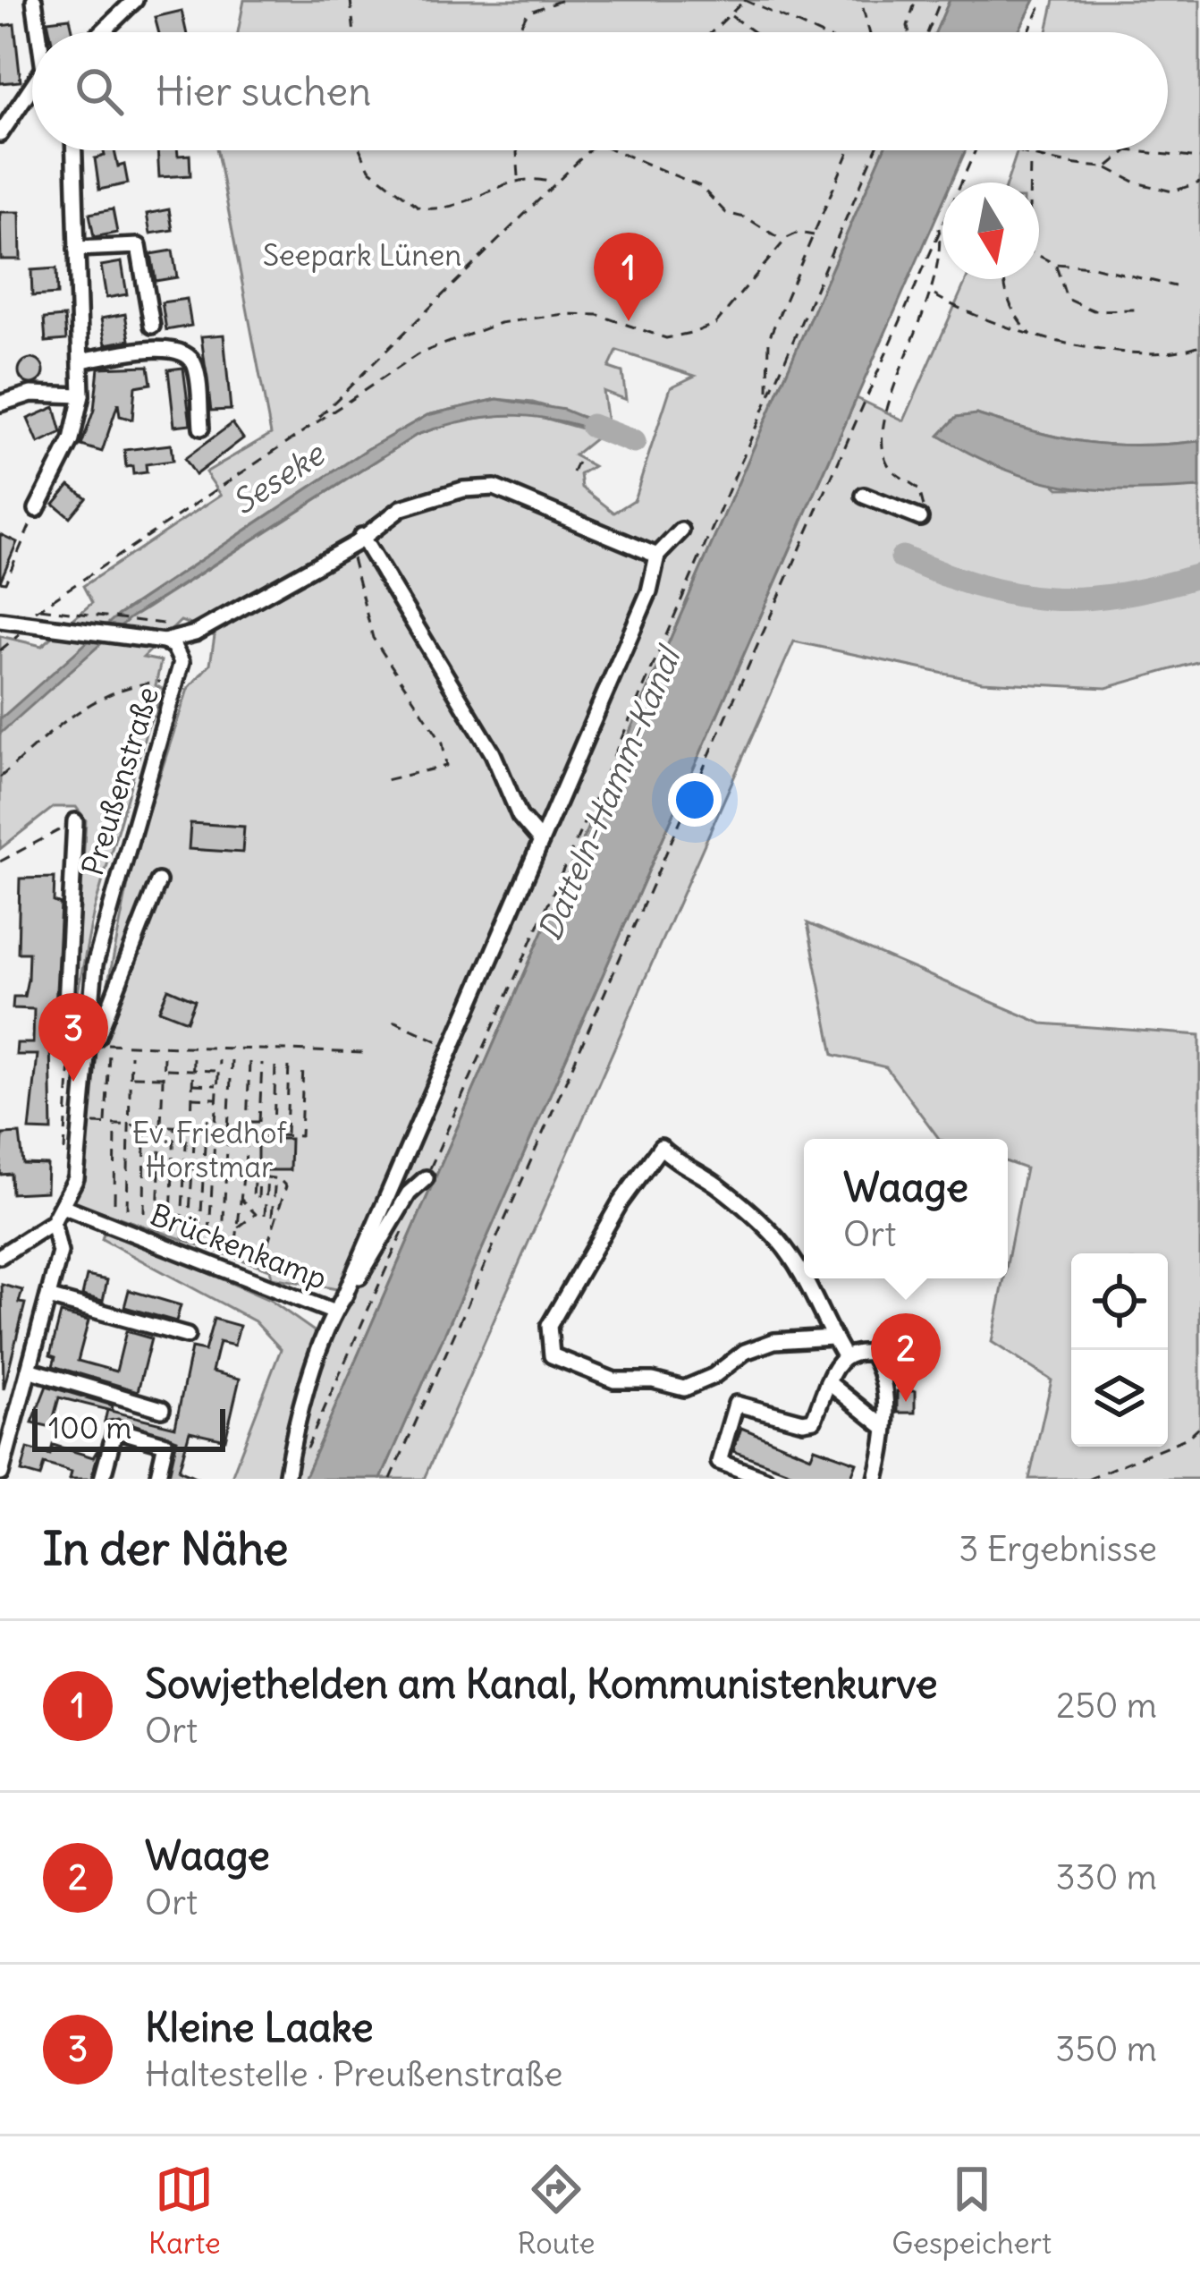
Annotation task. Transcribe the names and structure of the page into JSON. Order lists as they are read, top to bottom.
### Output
{
  "streets": {
    "street": ["Preußenstraße", "Brückenkamp"]
  },
  "crossings": [
    ["Preußenstraße", "Brückenkamp"]
  ],
  "water": ["Seseke", "Datteln-Hamm-Kanal"],
  "parks": ["Seepark Lünen", "Ev. Friedhof Horstmar"],
  "scale_bar": "100 m",
  "north": "bottom",
  "page": {
    "search": "Hier suchen",
    "pins": ["1", "3", "2"],
    "popup": ["Waage", "Ort"],
    "scale": "100 m",
    "heading": ["In der Nähe", "3 Ergebnisse"],
    "list": [
      {
        "mark": "1",
        "name": "Sowjethelden am Kanal, Kommunistenkurve",
        "note": "Ort",
        "value": "250 m"
      },
      {
        "mark": "2",
        "name": "Waage",
        "note": "Ort",
        "value": "330 m"
      },
      {
        "mark": "3",
        "name": "Kleine Laake",
        "note": "Haltestelle · Preußenstraße",
        "value": "350 m"
      }
    ],
    "nav": ["Karte", "Route", "Gespeichert"]
  }
}
